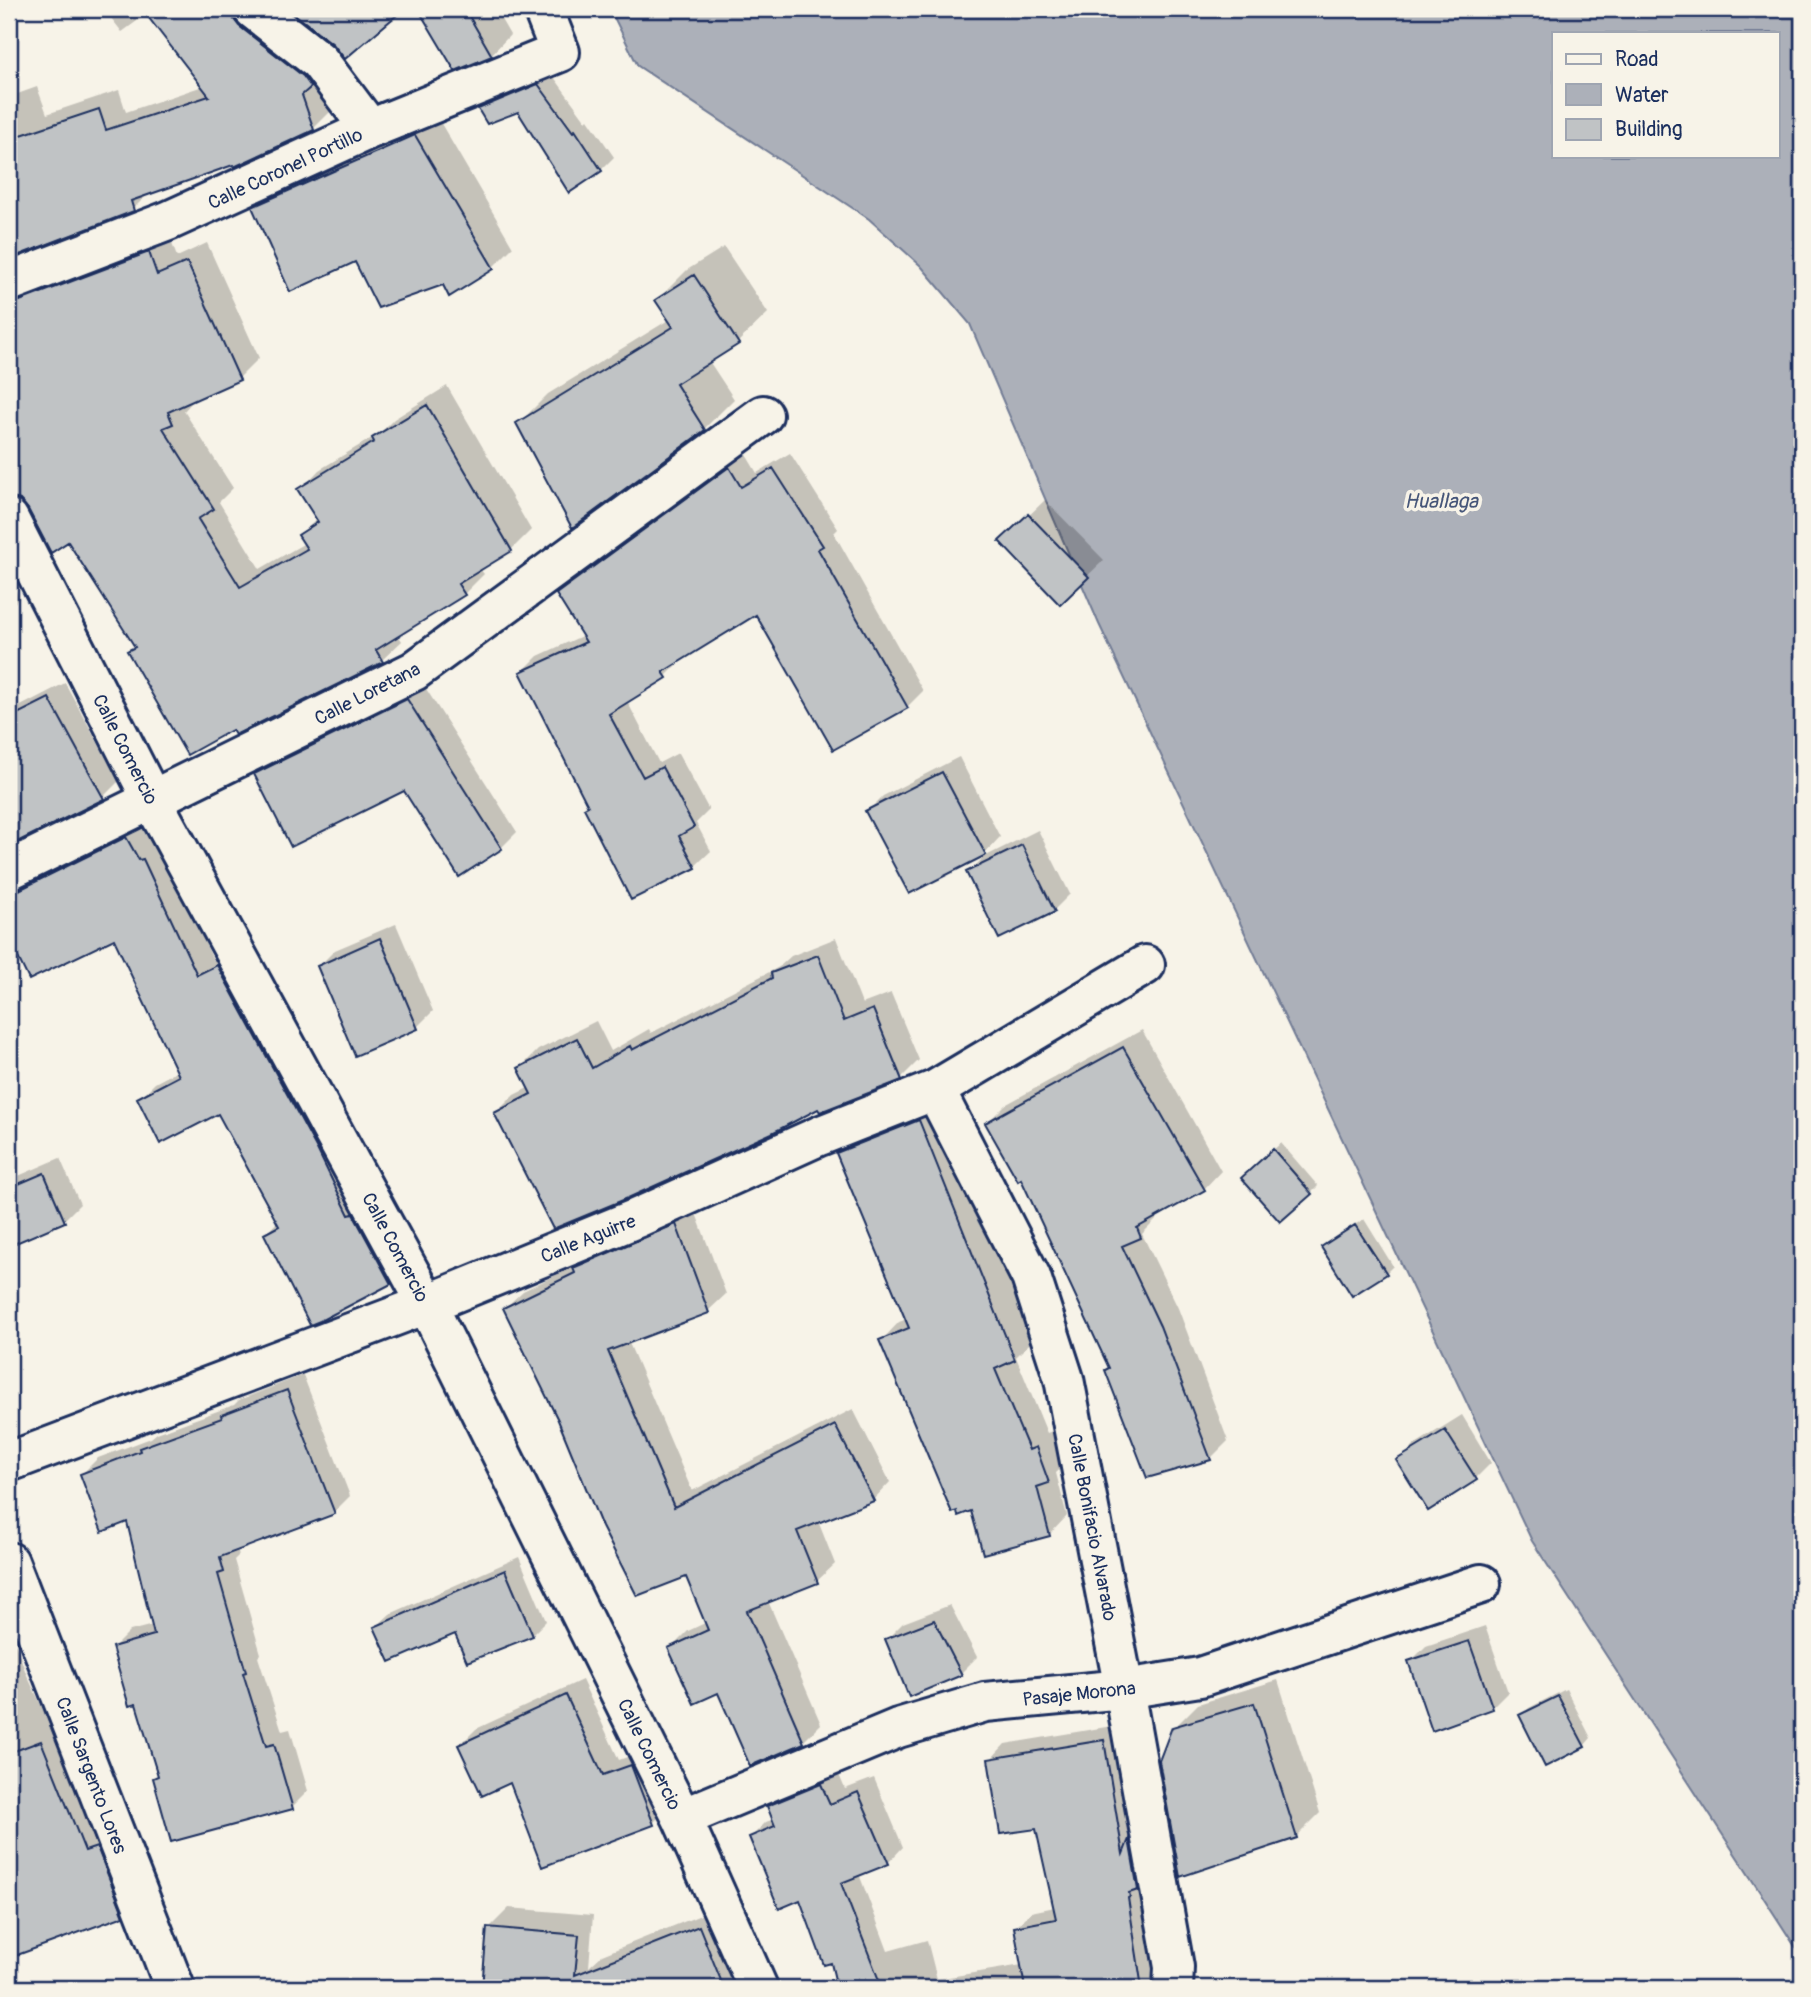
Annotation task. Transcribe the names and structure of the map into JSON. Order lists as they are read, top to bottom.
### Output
{
  "streets": {
    "street": [
      "Calle Coronel Portillo",
      "Calle Loretana",
      "Calle Comercio",
      "Calle Aguirre",
      "Calle Bonifacio Alvarado",
      "Pasaje Morona",
      "Calle Sargento Lores"
    ]
  },
  "crossings": [
    ["Calle Loretana", "Calle Comercio"],
    ["Calle Comercio", "Calle Aguirre"],
    ["Calle Comercio", "Pasaje Morona"],
    ["Calle Aguirre", "Calle Bonifacio Alvarado"],
    ["Calle Bonifacio Alvarado", "Pasaje Morona"]
  ],
  "water": ["Huallaga"],
  "legend": ["Road", "Water", "Building"]
}
